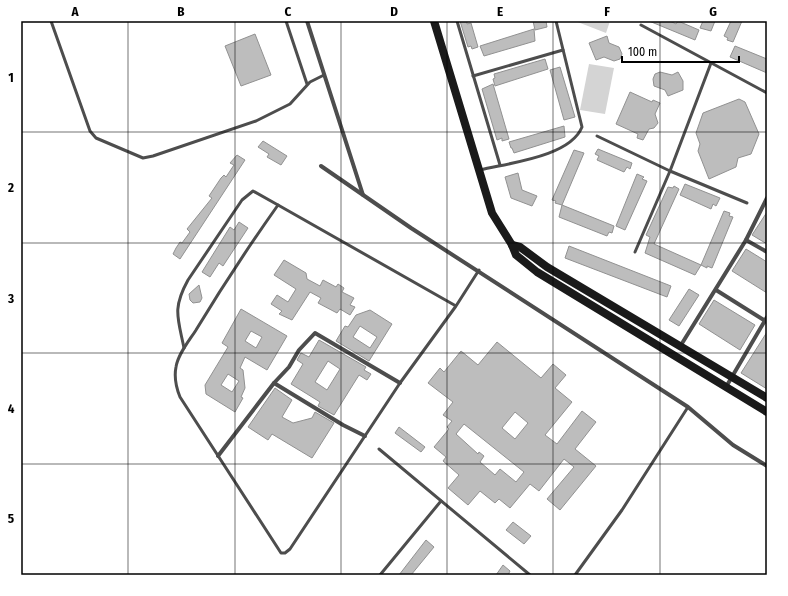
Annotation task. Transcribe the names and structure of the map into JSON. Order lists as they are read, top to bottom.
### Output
{
  "scale_bar": "100 m",
  "grid": {
    "columns": [
      "A",
      "B",
      "C",
      "D",
      "E",
      "F",
      "G"
    ],
    "rows": [
      "1",
      "2",
      "3",
      "4",
      "5"
    ]
  }
}
